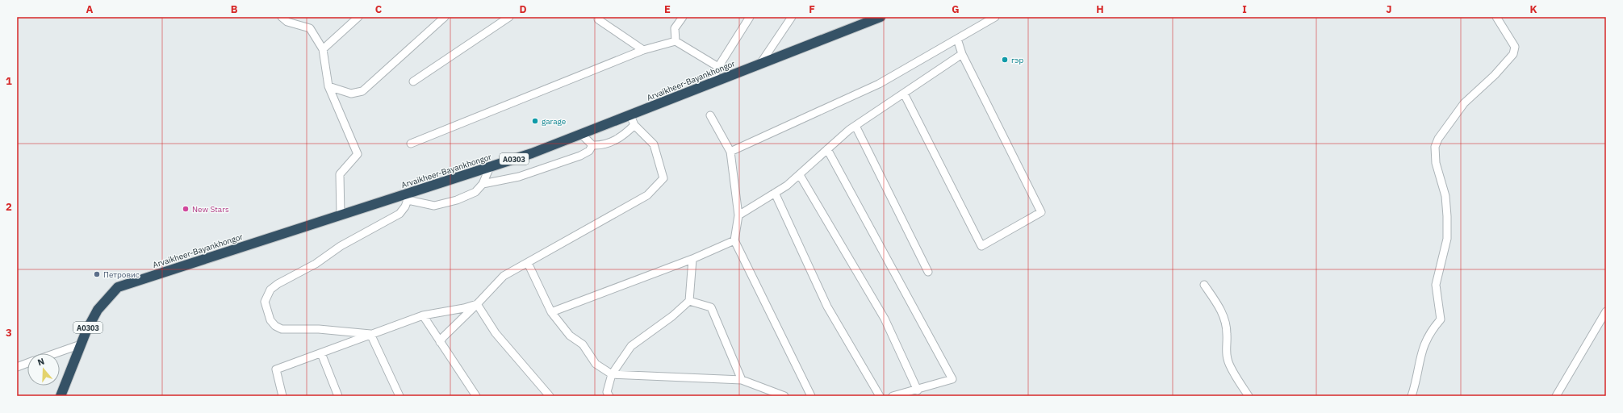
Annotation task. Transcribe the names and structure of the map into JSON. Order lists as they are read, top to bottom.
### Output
{
  "streets": {
    "highway": ["Arvaikheer-Bayankhongor", "A0303"]
  },
  "crossings": [
    ["Arvaikheer-Bayankhongor", "A0303"]
  ],
  "places": [
    "гэр",
    "garage",
    "New Stars",
    "Петровис"
  ],
  "north": "top",
  "grid": {
    "columns": [
      "A",
      "B",
      "C",
      "D",
      "E",
      "F",
      "G",
      "H",
      "I",
      "J",
      "K"
    ],
    "rows": ["1", "2", "3"]
  }
}
